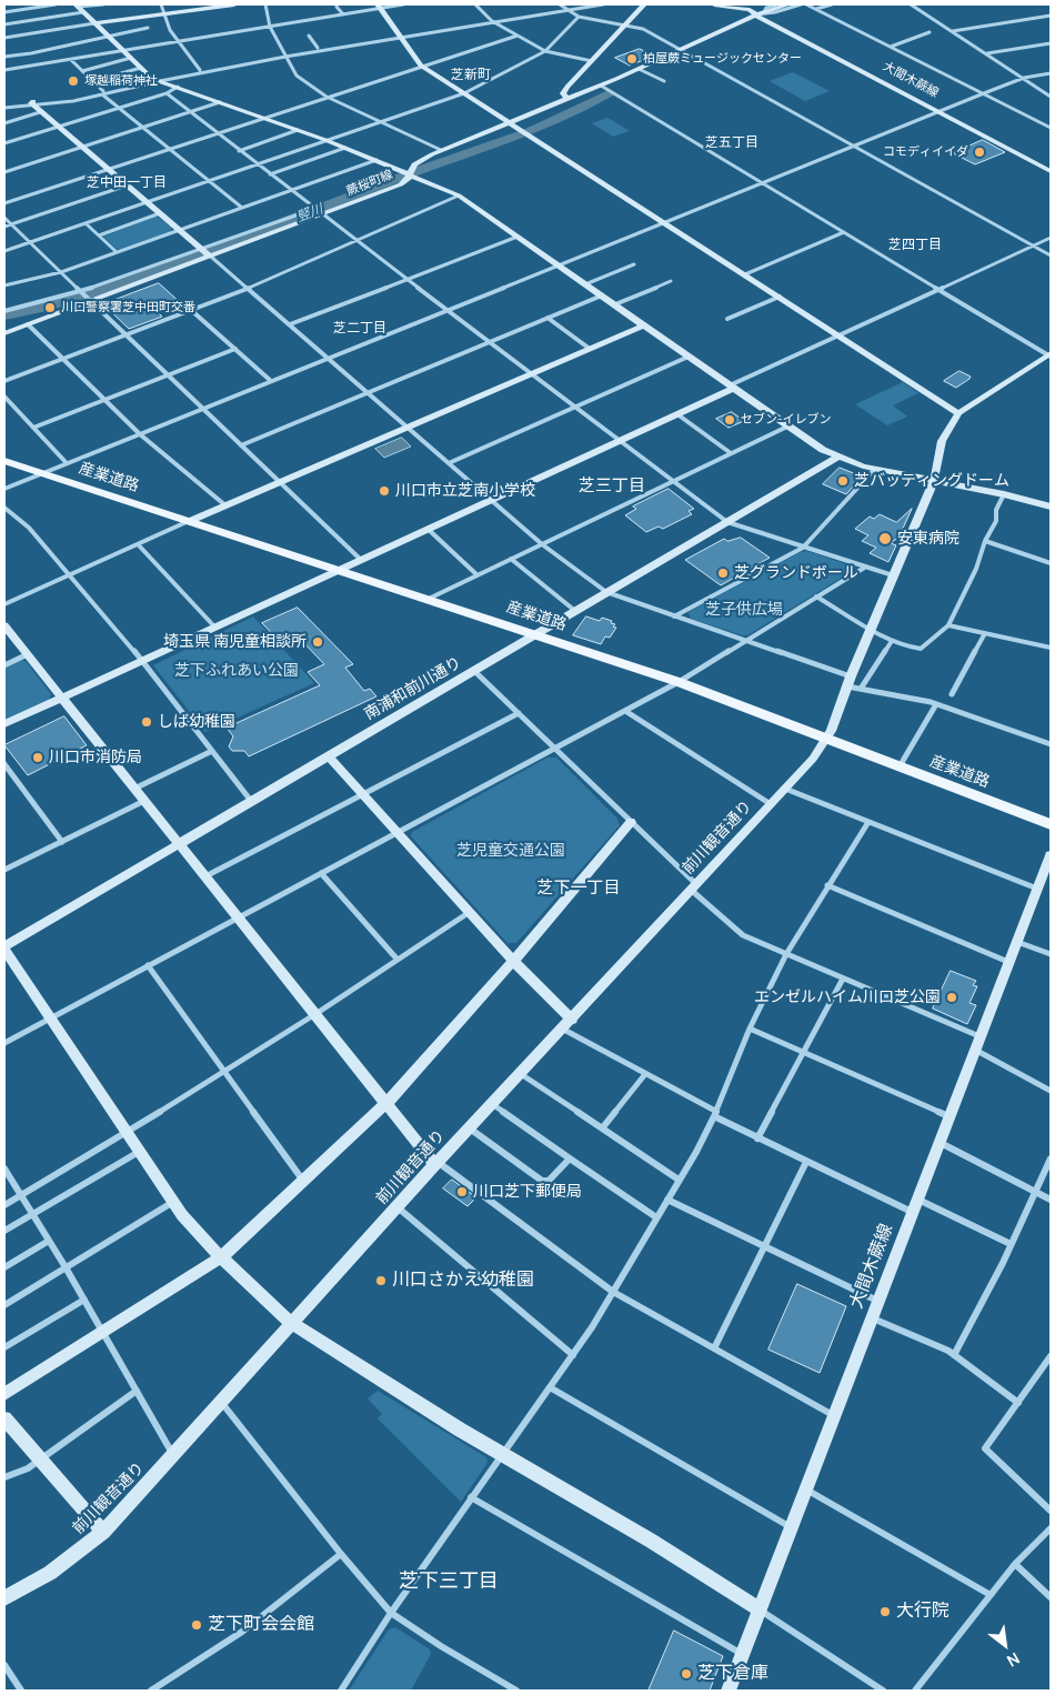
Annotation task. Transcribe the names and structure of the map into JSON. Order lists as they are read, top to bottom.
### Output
{
  "streets": {
    "main road": ["産業道路"],
    "street": [
      "大間木蕨線",
      "蕨桜町線",
      "南浦和前川通り",
      "前川観音通り"
    ]
  },
  "crossings": [
    ["大間木蕨線", "蕨桜町線"],
    ["産業道路", "南浦和前川通り"],
    ["産業道路", "前川観音通り"]
  ],
  "districts": [
    "芝新町",
    "芝五丁目",
    "芝中田一丁目",
    "芝四丁目",
    "芝二丁目",
    "芝三丁目",
    "芝下一丁目",
    "芝下三丁目"
  ],
  "water": ["竪川"],
  "parks": ["芝子供広場", "芝下ふれあい公園", "芝児童交通公園"],
  "places": [
    "柏屋蕨ミュージックセンター",
    "塚越稲荷神社",
    "コモディイイダ",
    "川口警察署芝中田町交番",
    "セブン-イレブン",
    "芝バッティングドーム",
    "川口市立芝南小学校",
    "安東病院",
    "芝グランドボール",
    "埼玉県 南児童相談所",
    "しば幼稚園",
    "川口市消防局",
    "エンゼルハイム川口芝公園",
    "川口芝下郵便局",
    "川口さかえ幼稚園",
    "大行院",
    "芝下町会会館",
    "芝下倉庫"
  ],
  "north": "bottom right"
}
